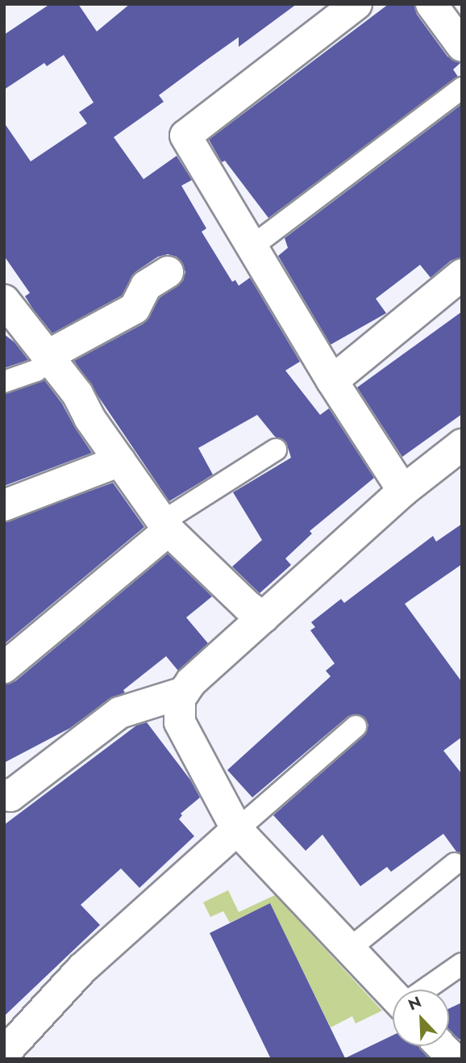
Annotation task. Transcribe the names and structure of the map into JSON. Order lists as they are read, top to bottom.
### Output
{
  "north": "top left"
}
